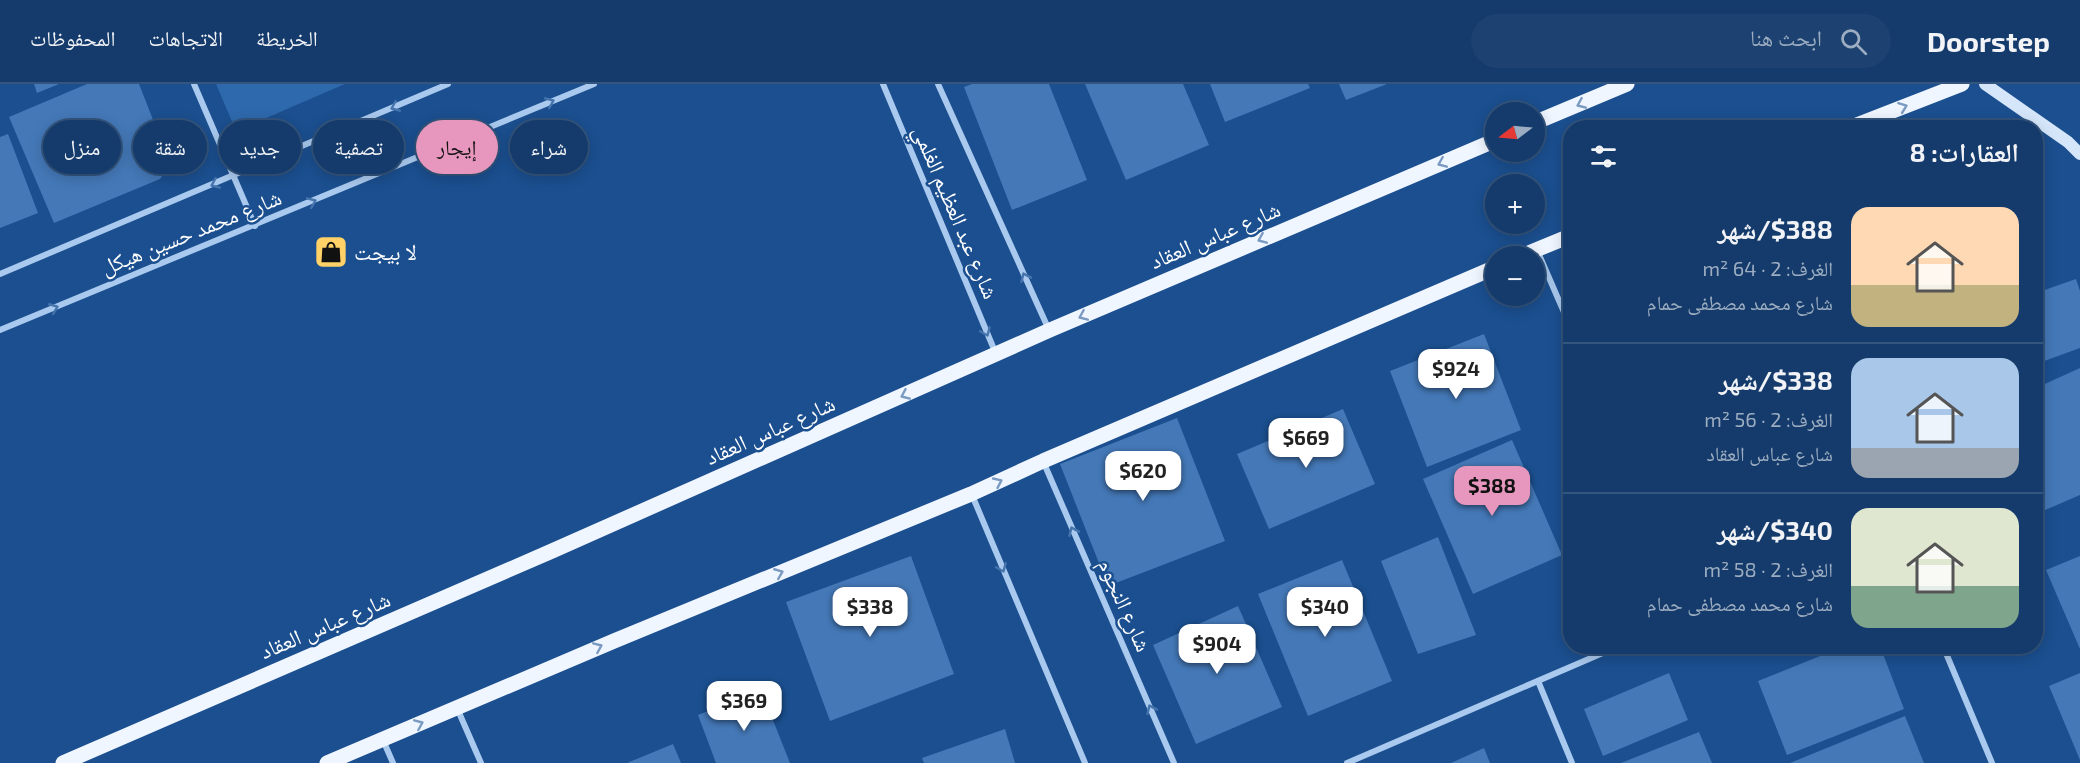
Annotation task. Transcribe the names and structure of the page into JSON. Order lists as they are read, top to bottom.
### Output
{
  "streets": {
    "main road": ["شارع عباس العقاد"],
    "street": ["شارع عبد العظيم الغلمي", "شارع محمد حسين هيكل", "شارع النجوم"]
  },
  "crossings": [
    ["شارع عبد العظيم الغلمي", "شارع عباس العقاد"]
  ],
  "one_way": ["شارع النجوم"],
  "places": {
    "shop": ["لا بيجت"]
  },
  "north": "left",
  "page": {
    "header": "Doorstep",
    "search": "ابحث هنا",
    "nav": ["الخريطة", "الاتجاهات", "المحفوظات"],
    "map_buttons": ["+", "−"],
    "chip": [
      "شراء",
      "إيجار",
      "تصفية",
      "جديد",
      "شقة",
      "منزل"
    ],
    "heading": "العقارات: 8",
    "list": [
      {
        "name": "$388/شهر",
        "note": "الغرف: 2 · 64 m² · شارع محمد مصطفى حمام"
      },
      {
        "name": "$338/شهر",
        "note": "الغرف: 2 · 56 m² · شارع عباس العقاد"
      },
      {
        "name": "$340/شهر",
        "note": "الغرف: 2 · 58 m² · شارع محمد مصطفى حمام"
      }
    ],
    "price": [
      "$924",
      "$669",
      "$620",
      "$388",
      "$338",
      "$340",
      "$904",
      "$369"
    ]
  }
}
